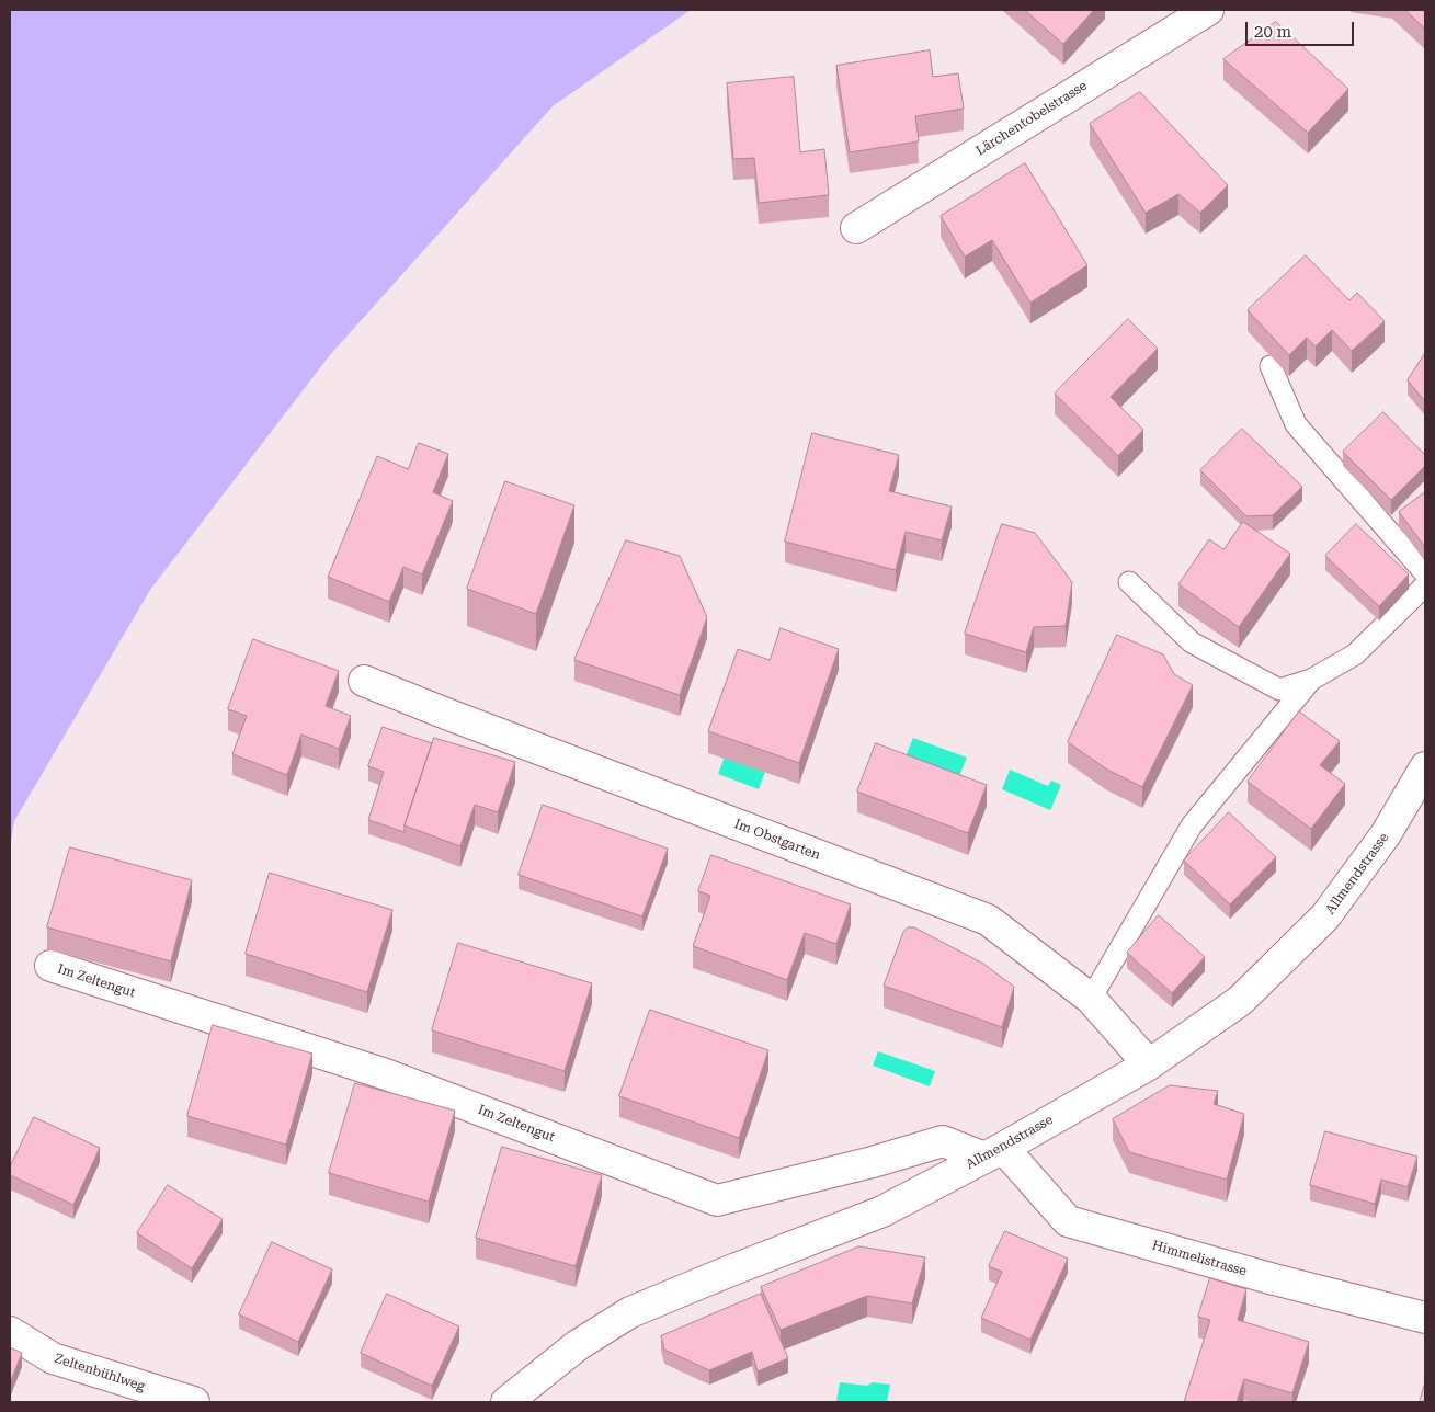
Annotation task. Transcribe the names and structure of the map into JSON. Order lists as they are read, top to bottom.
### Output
{
  "streets": {
    "street": [
      "Lärchentobelstrasse",
      "Im Obstgarten",
      "Allmendstrasse",
      "Im Zeltengut",
      "Himmelistrasse",
      "Zeltenbühlweg"
    ]
  },
  "crossings": [
    ["Im Obstgarten", "Allmendstrasse"],
    ["Allmendstrasse", "Im Zeltengut"],
    ["Allmendstrasse", "Himmelistrasse"],
    ["Im Zeltengut", "Himmelistrasse"]
  ],
  "scale_bar": "20 m"
}
